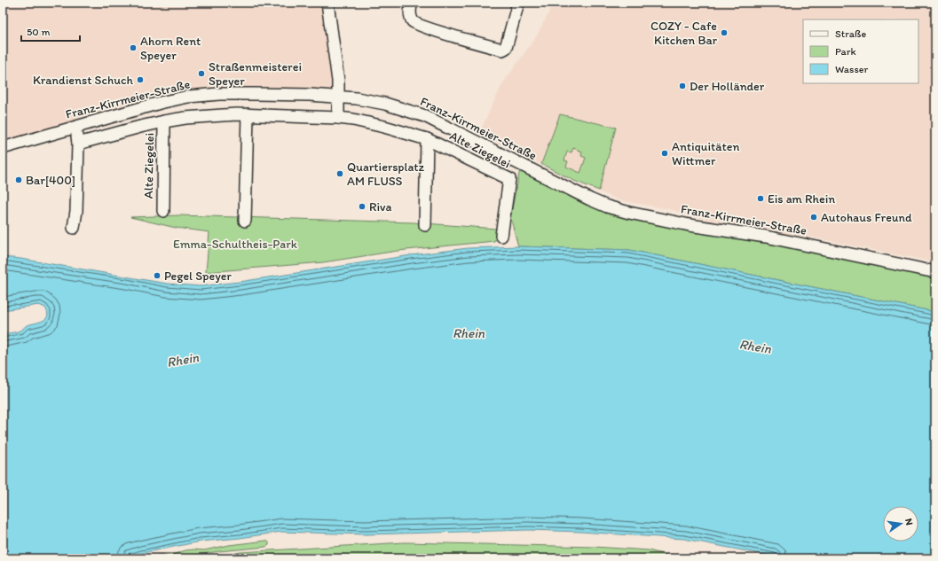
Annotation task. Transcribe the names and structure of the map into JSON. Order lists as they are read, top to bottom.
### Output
{
  "streets": {
    "street": ["Franz-Kirrmeier-Straße", "Alte Ziegelei"]
  },
  "water": ["Rhein"],
  "parks": ["Emma-Schultheis-Park"],
  "places": [
    "COZY - Cafe Kitchen Bar",
    "Ahorn Rent Speyer",
    "Straßenmeisterei Speyer",
    "Krandienst Schuch",
    "Der Holländer",
    "Antiquitäten Wittmer",
    "Quartiersplatz AM FLUSS",
    "Bar[400]",
    "Eis am Rhein",
    "Riva",
    "Autohaus Freund",
    "Pegel Speyer"
  ],
  "legend": ["Straße", "Park", "Wasser"],
  "scale_bar": "50 m",
  "north": "right"
}
